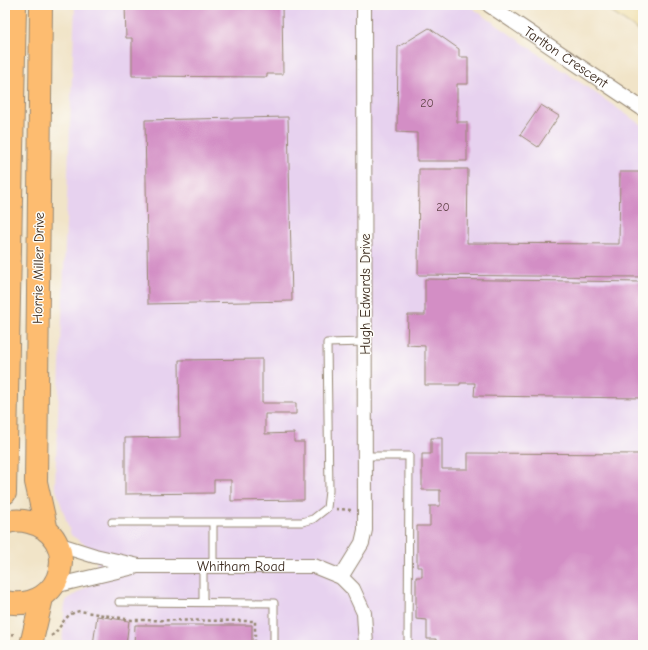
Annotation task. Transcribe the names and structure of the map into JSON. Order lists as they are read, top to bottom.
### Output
{
  "streets": {
    "main road": ["Horrie Miller Drive"],
    "street": ["Tarlton Crescent", "Hugh Edwards Drive", "Whitham Road"]
  },
  "crossings": [
    ["Horrie Miller Drive", "Whitham Road"],
    ["Hugh Edwards Drive", "Whitham Road"]
  ],
  "house_numbers": ["20", "20"]
}
